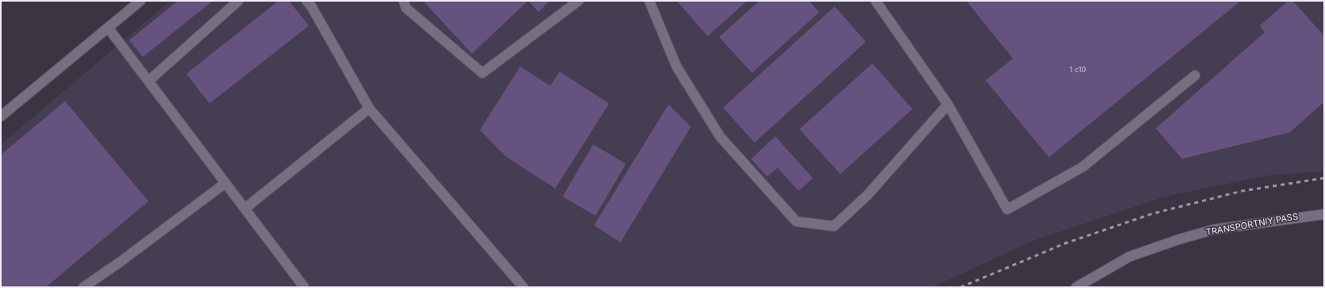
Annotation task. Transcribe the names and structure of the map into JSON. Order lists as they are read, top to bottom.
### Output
{
  "streets": {
    "street": ["TRANSPORTNIY PASS"]
  },
  "house_numbers": ["1 с10"]
}
